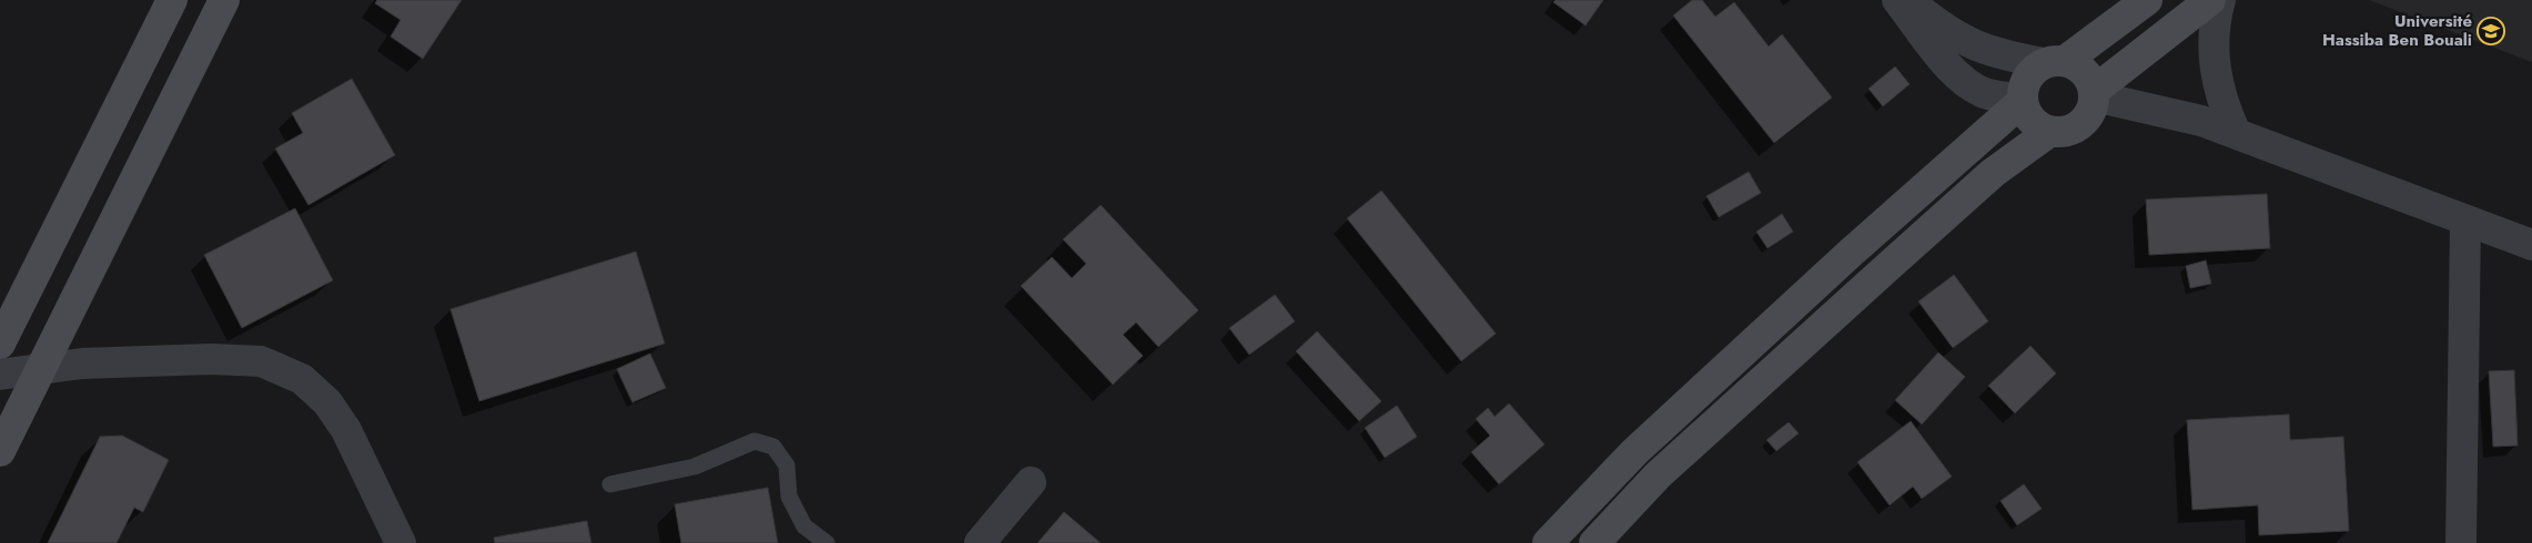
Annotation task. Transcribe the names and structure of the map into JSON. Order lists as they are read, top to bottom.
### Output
{
  "places": {
    "school or university": ["Université Hassiba Ben Bouali"]
  }
}
